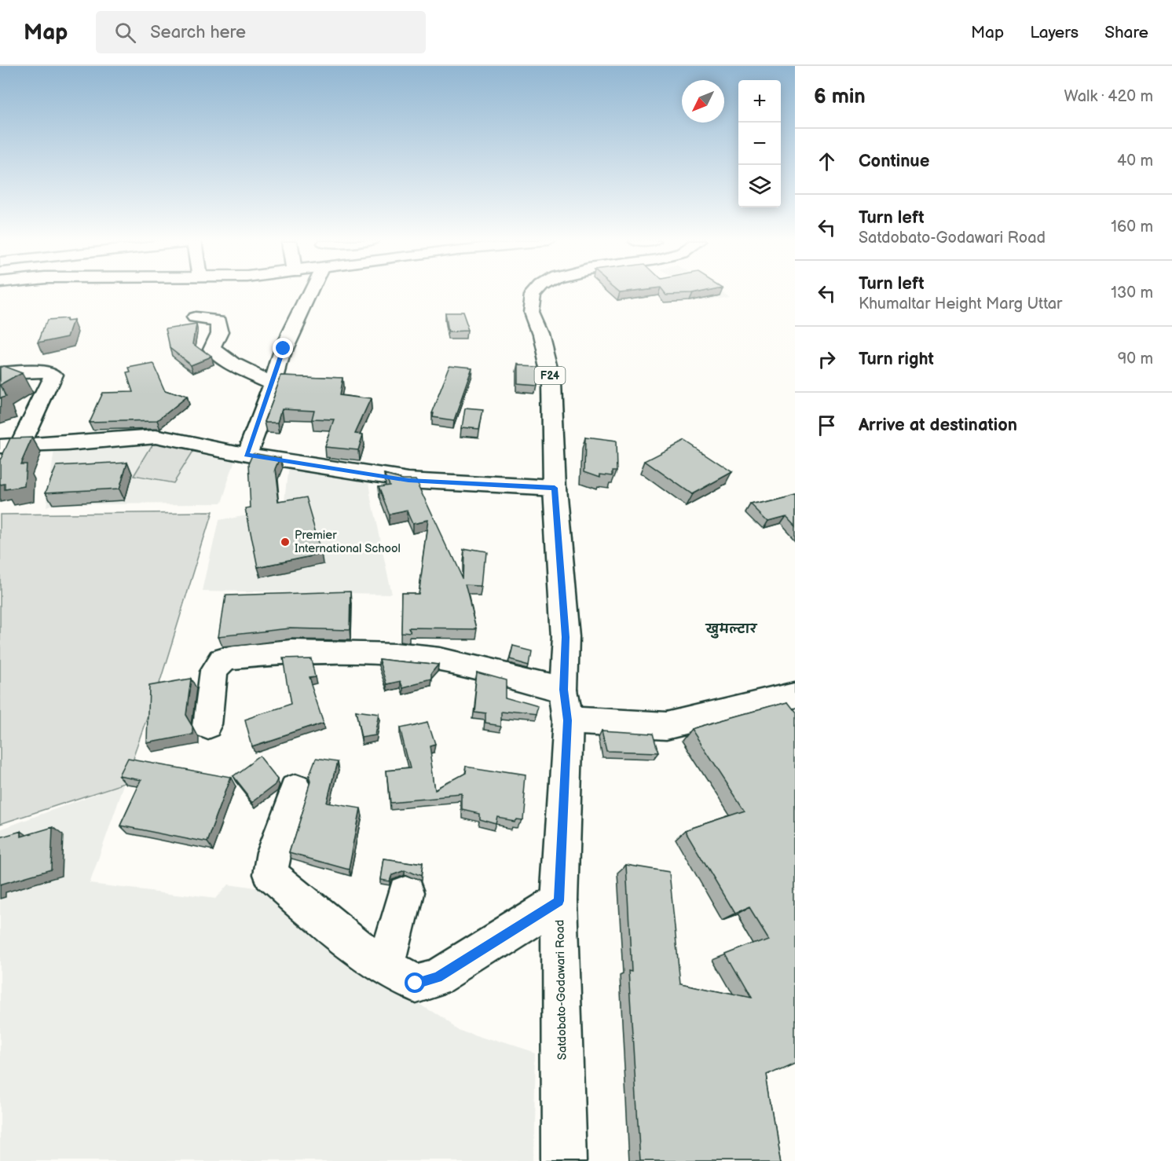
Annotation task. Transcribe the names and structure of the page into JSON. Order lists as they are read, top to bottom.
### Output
{
  "streets": {
    "street": ["F24", "Satdobato-Godawari Road"]
  },
  "districts": ["खुमल्टार"],
  "places": ["Premier International School"],
  "north": "bottom left",
  "page": {
    "header": "Map",
    "search": "Search here",
    "nav": ["Map", "Layers", "Share"],
    "heading": ["6 min", "Walk · 420 m"],
    "map_buttons": ["+", "−"],
    "list": [
      ["Continue", "40 m"],
      ["Turn left", "Satdobato-Godawari Road", "160 m"],
      ["Turn left", "Khumaltar Height Marg Uttar", "130 m"],
      ["Turn right", "90 m"],
      "Arrive at destination"
    ]
  }
}
